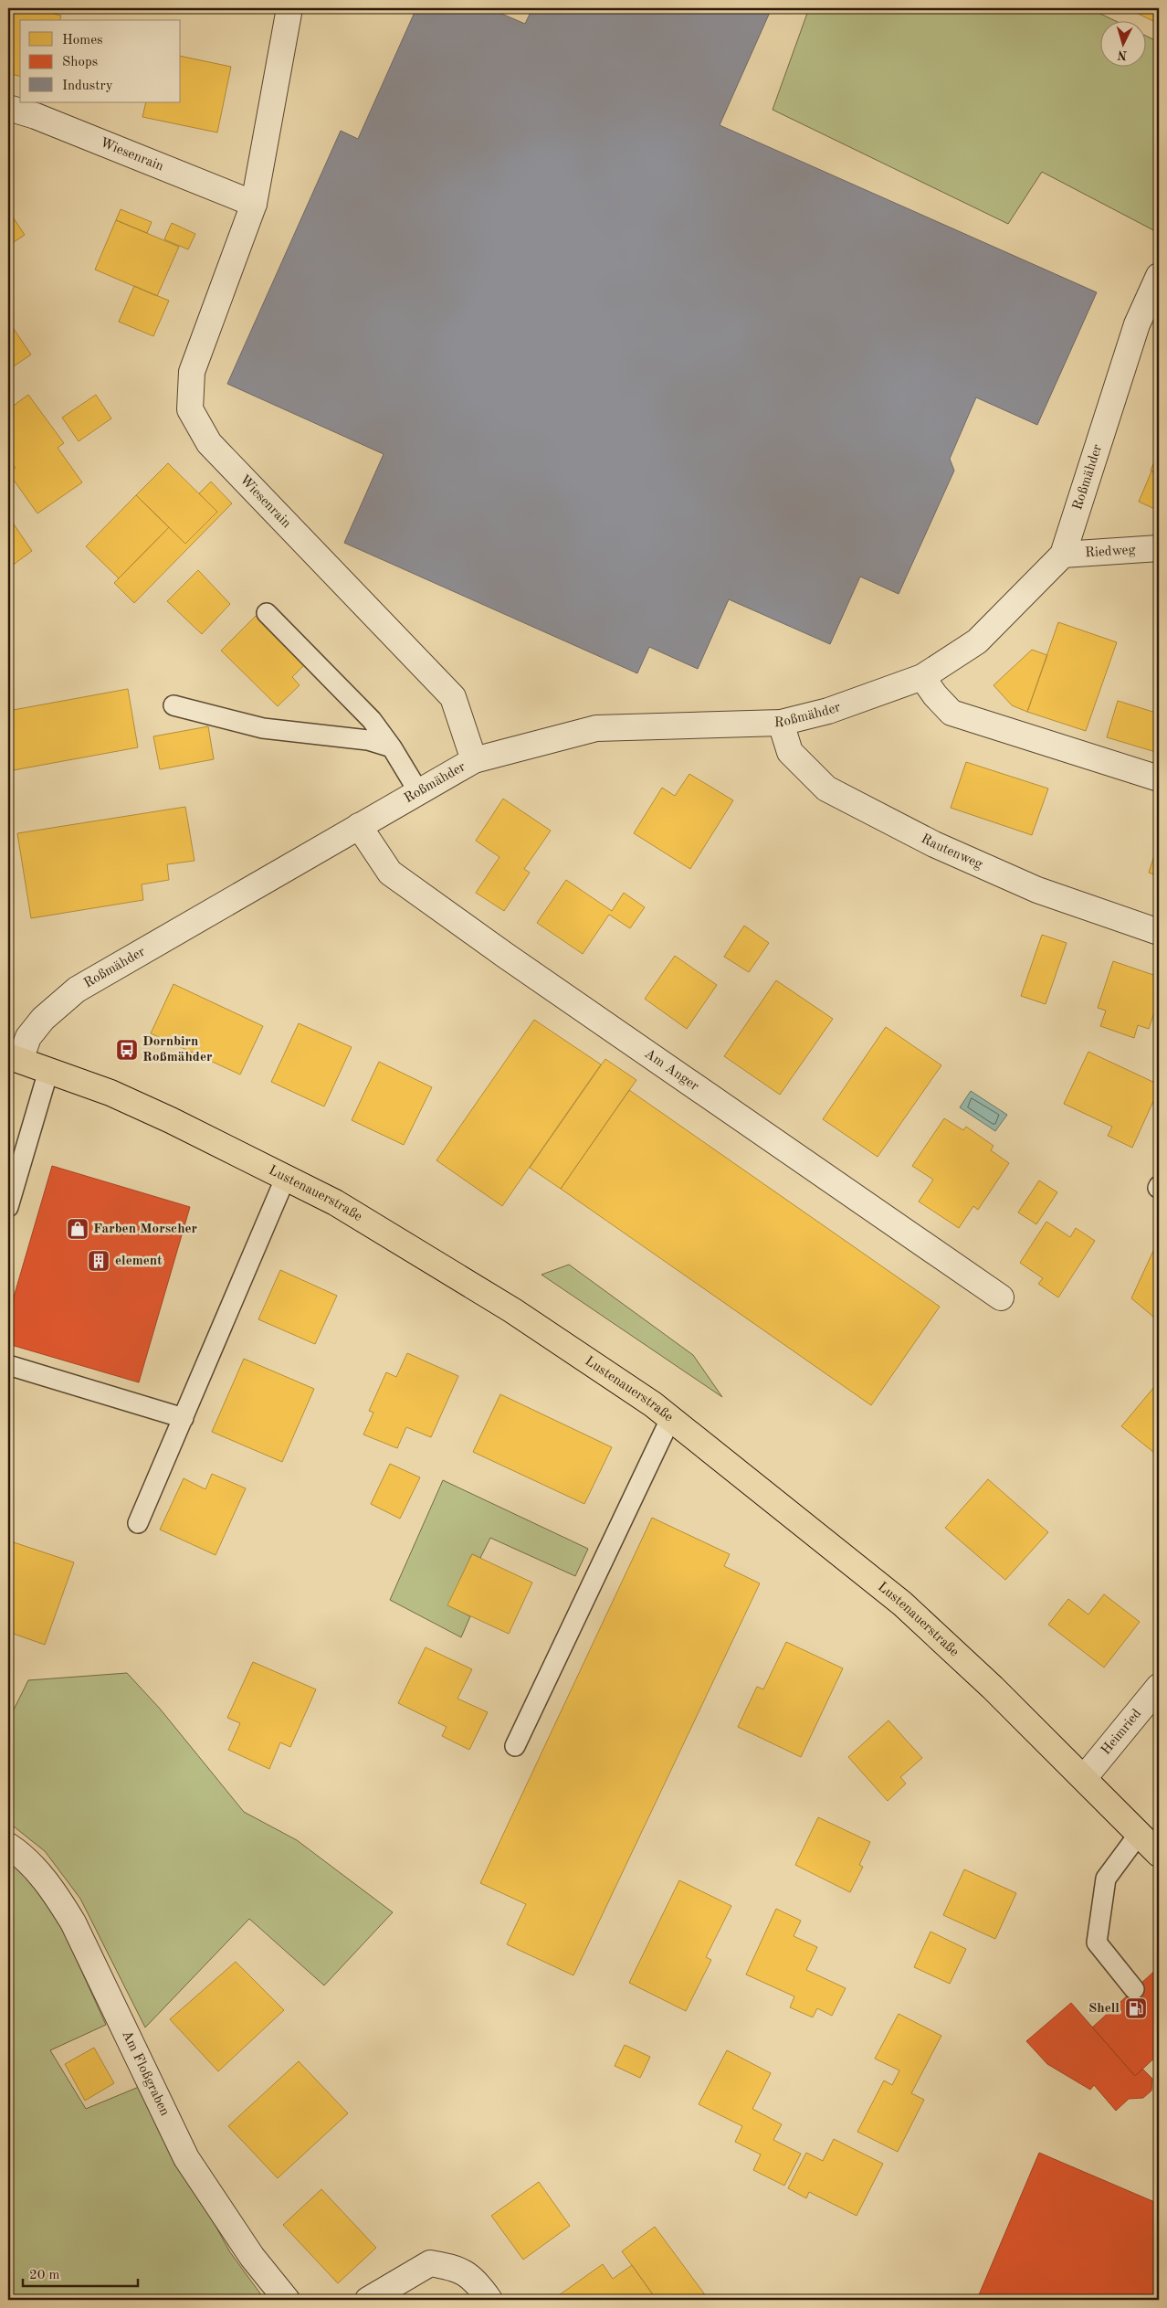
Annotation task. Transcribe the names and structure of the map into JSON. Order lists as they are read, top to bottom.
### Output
{
  "streets": {
    "main road": ["Lustenauerstraße"],
    "street": [
      "Wiesenrain",
      "Roßmähder",
      "Riedweg",
      "Rautenweg",
      "Am Anger",
      "Heimried",
      "Am Floßgraben"
    ]
  },
  "crossings": [
    ["Wiesenrain", "Roßmähder"],
    ["Roßmähder", "Riedweg"],
    ["Roßmähder", "Rautenweg"],
    ["Roßmähder", "Am Anger"],
    ["Roßmähder", "Lustenauerstraße"],
    ["Lustenauerstraße", "Heimried"]
  ],
  "places": {
    "bus stop": ["Dornbirn Roßmähder"],
    "shop": ["Farben Morscher"],
    "building": ["element"],
    "fuel station": ["Shell"]
  },
  "legend": ["Homes", "Shops", "Industry"],
  "scale_bar": "20 m",
  "north": "bottom"
}
